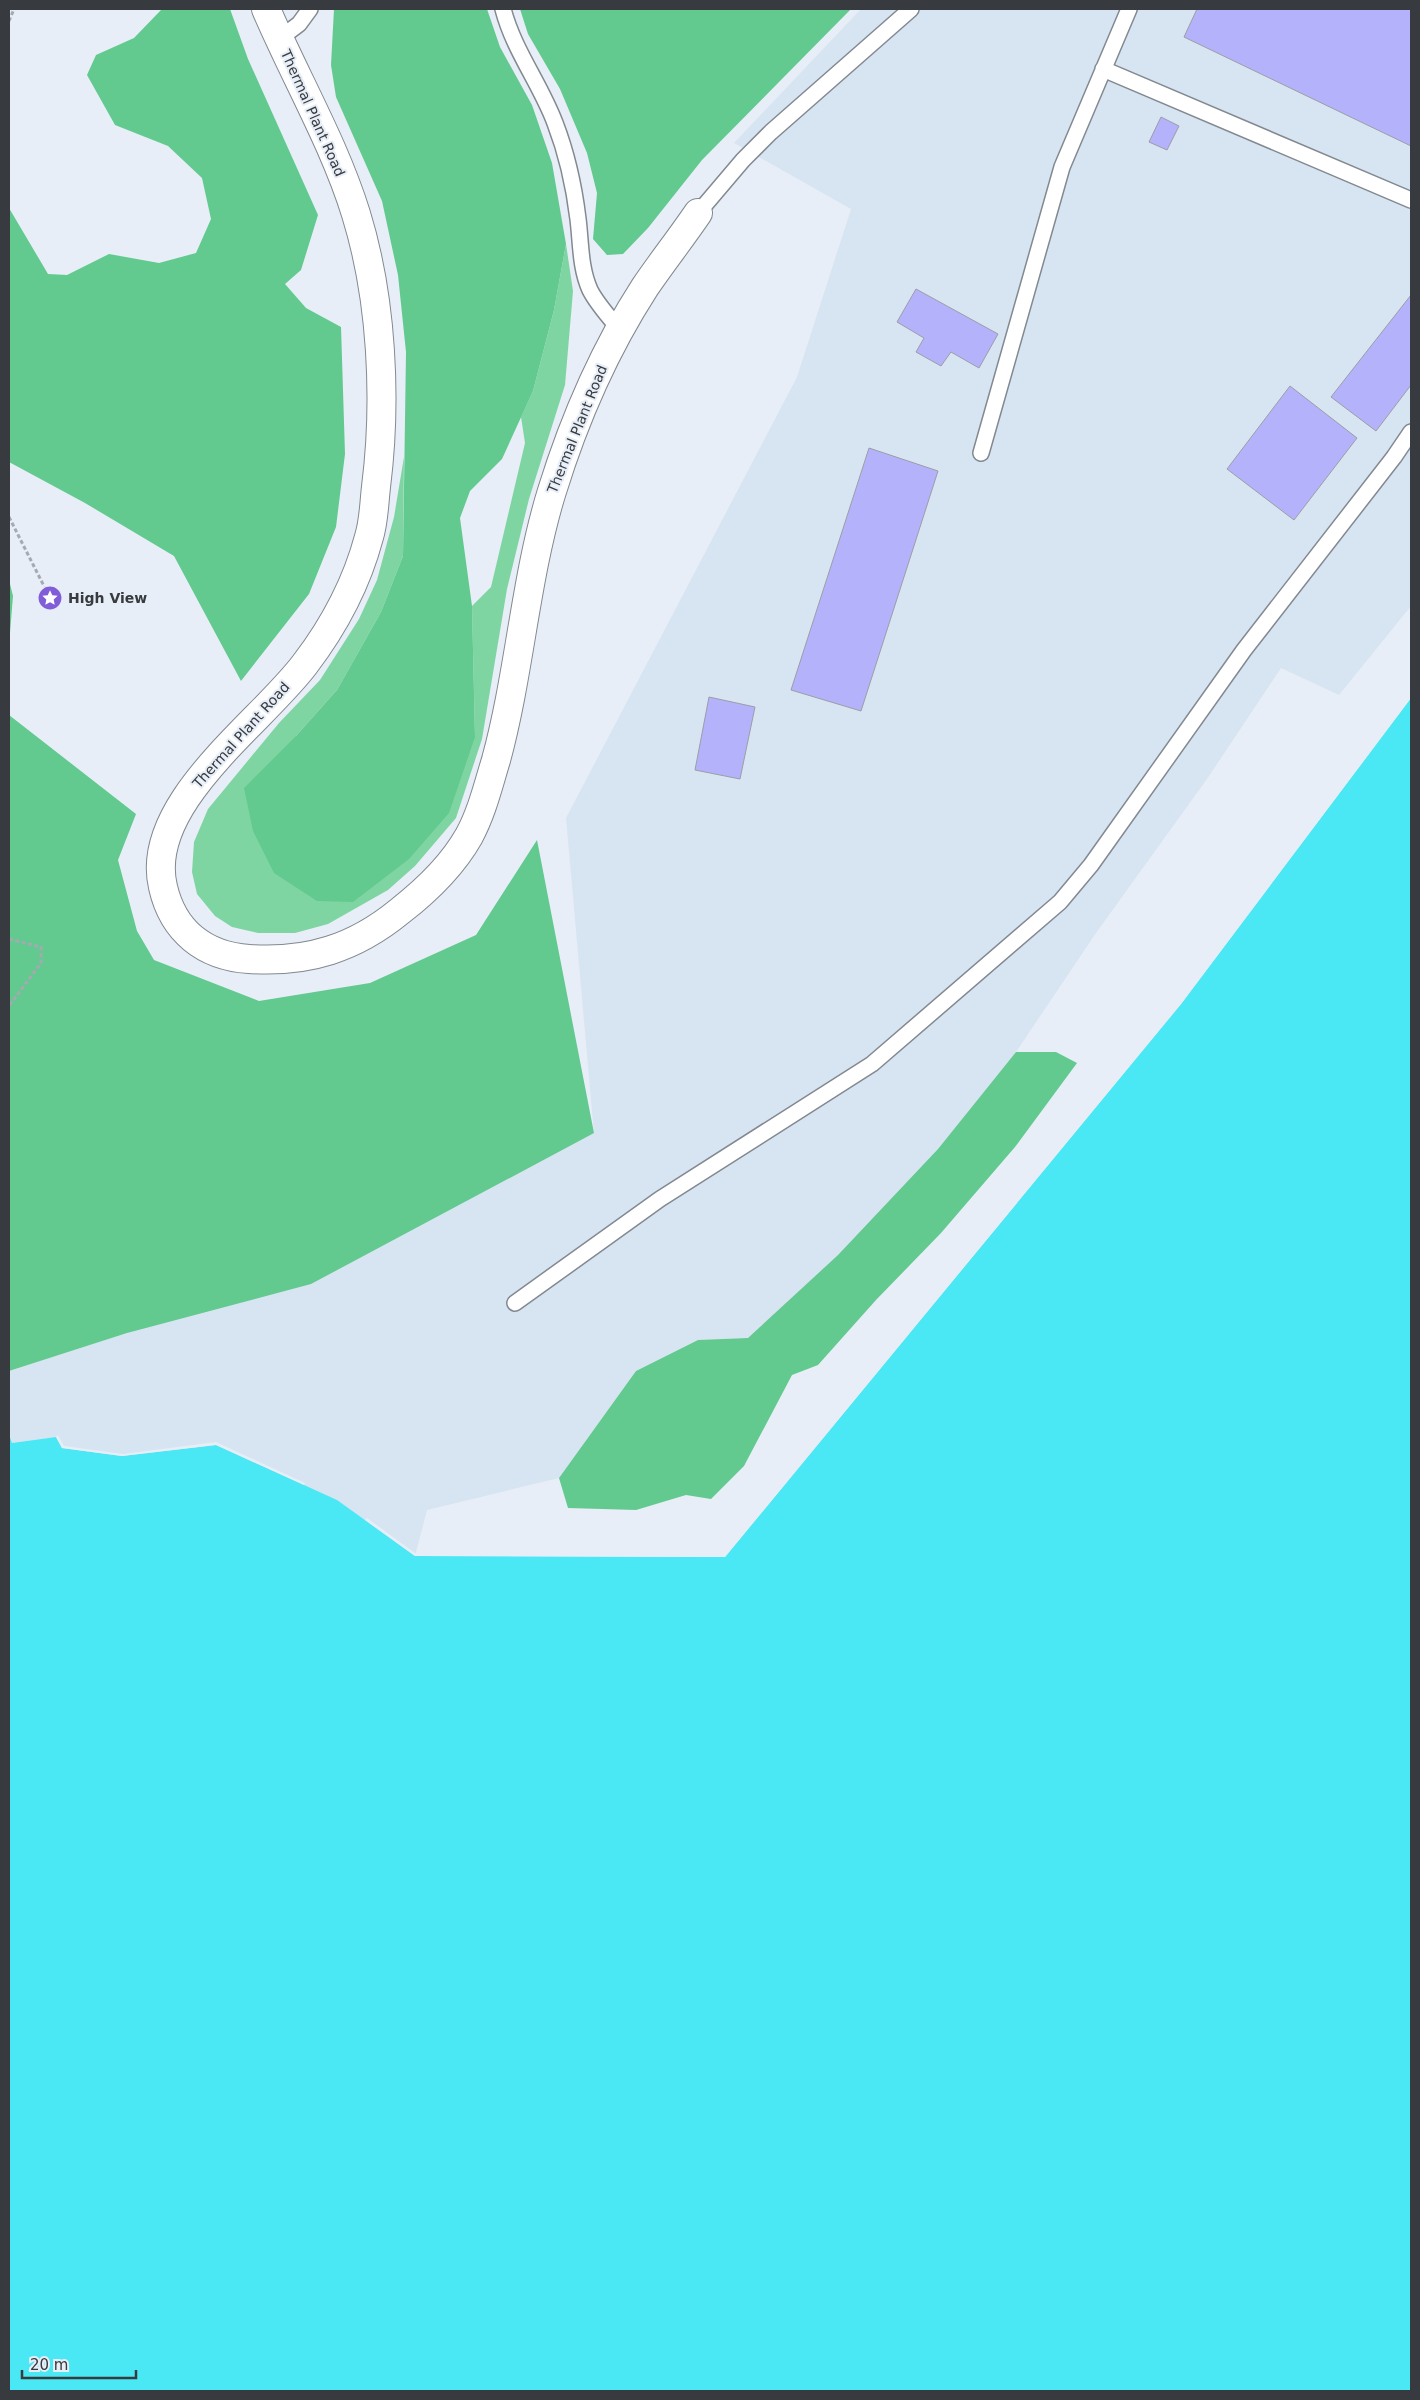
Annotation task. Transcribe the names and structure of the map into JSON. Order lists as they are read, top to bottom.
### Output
{
  "streets": {
    "street": ["Thermal Plant Road"]
  },
  "places": {
    "place": ["High View"]
  },
  "scale_bar": "20 m"
}
